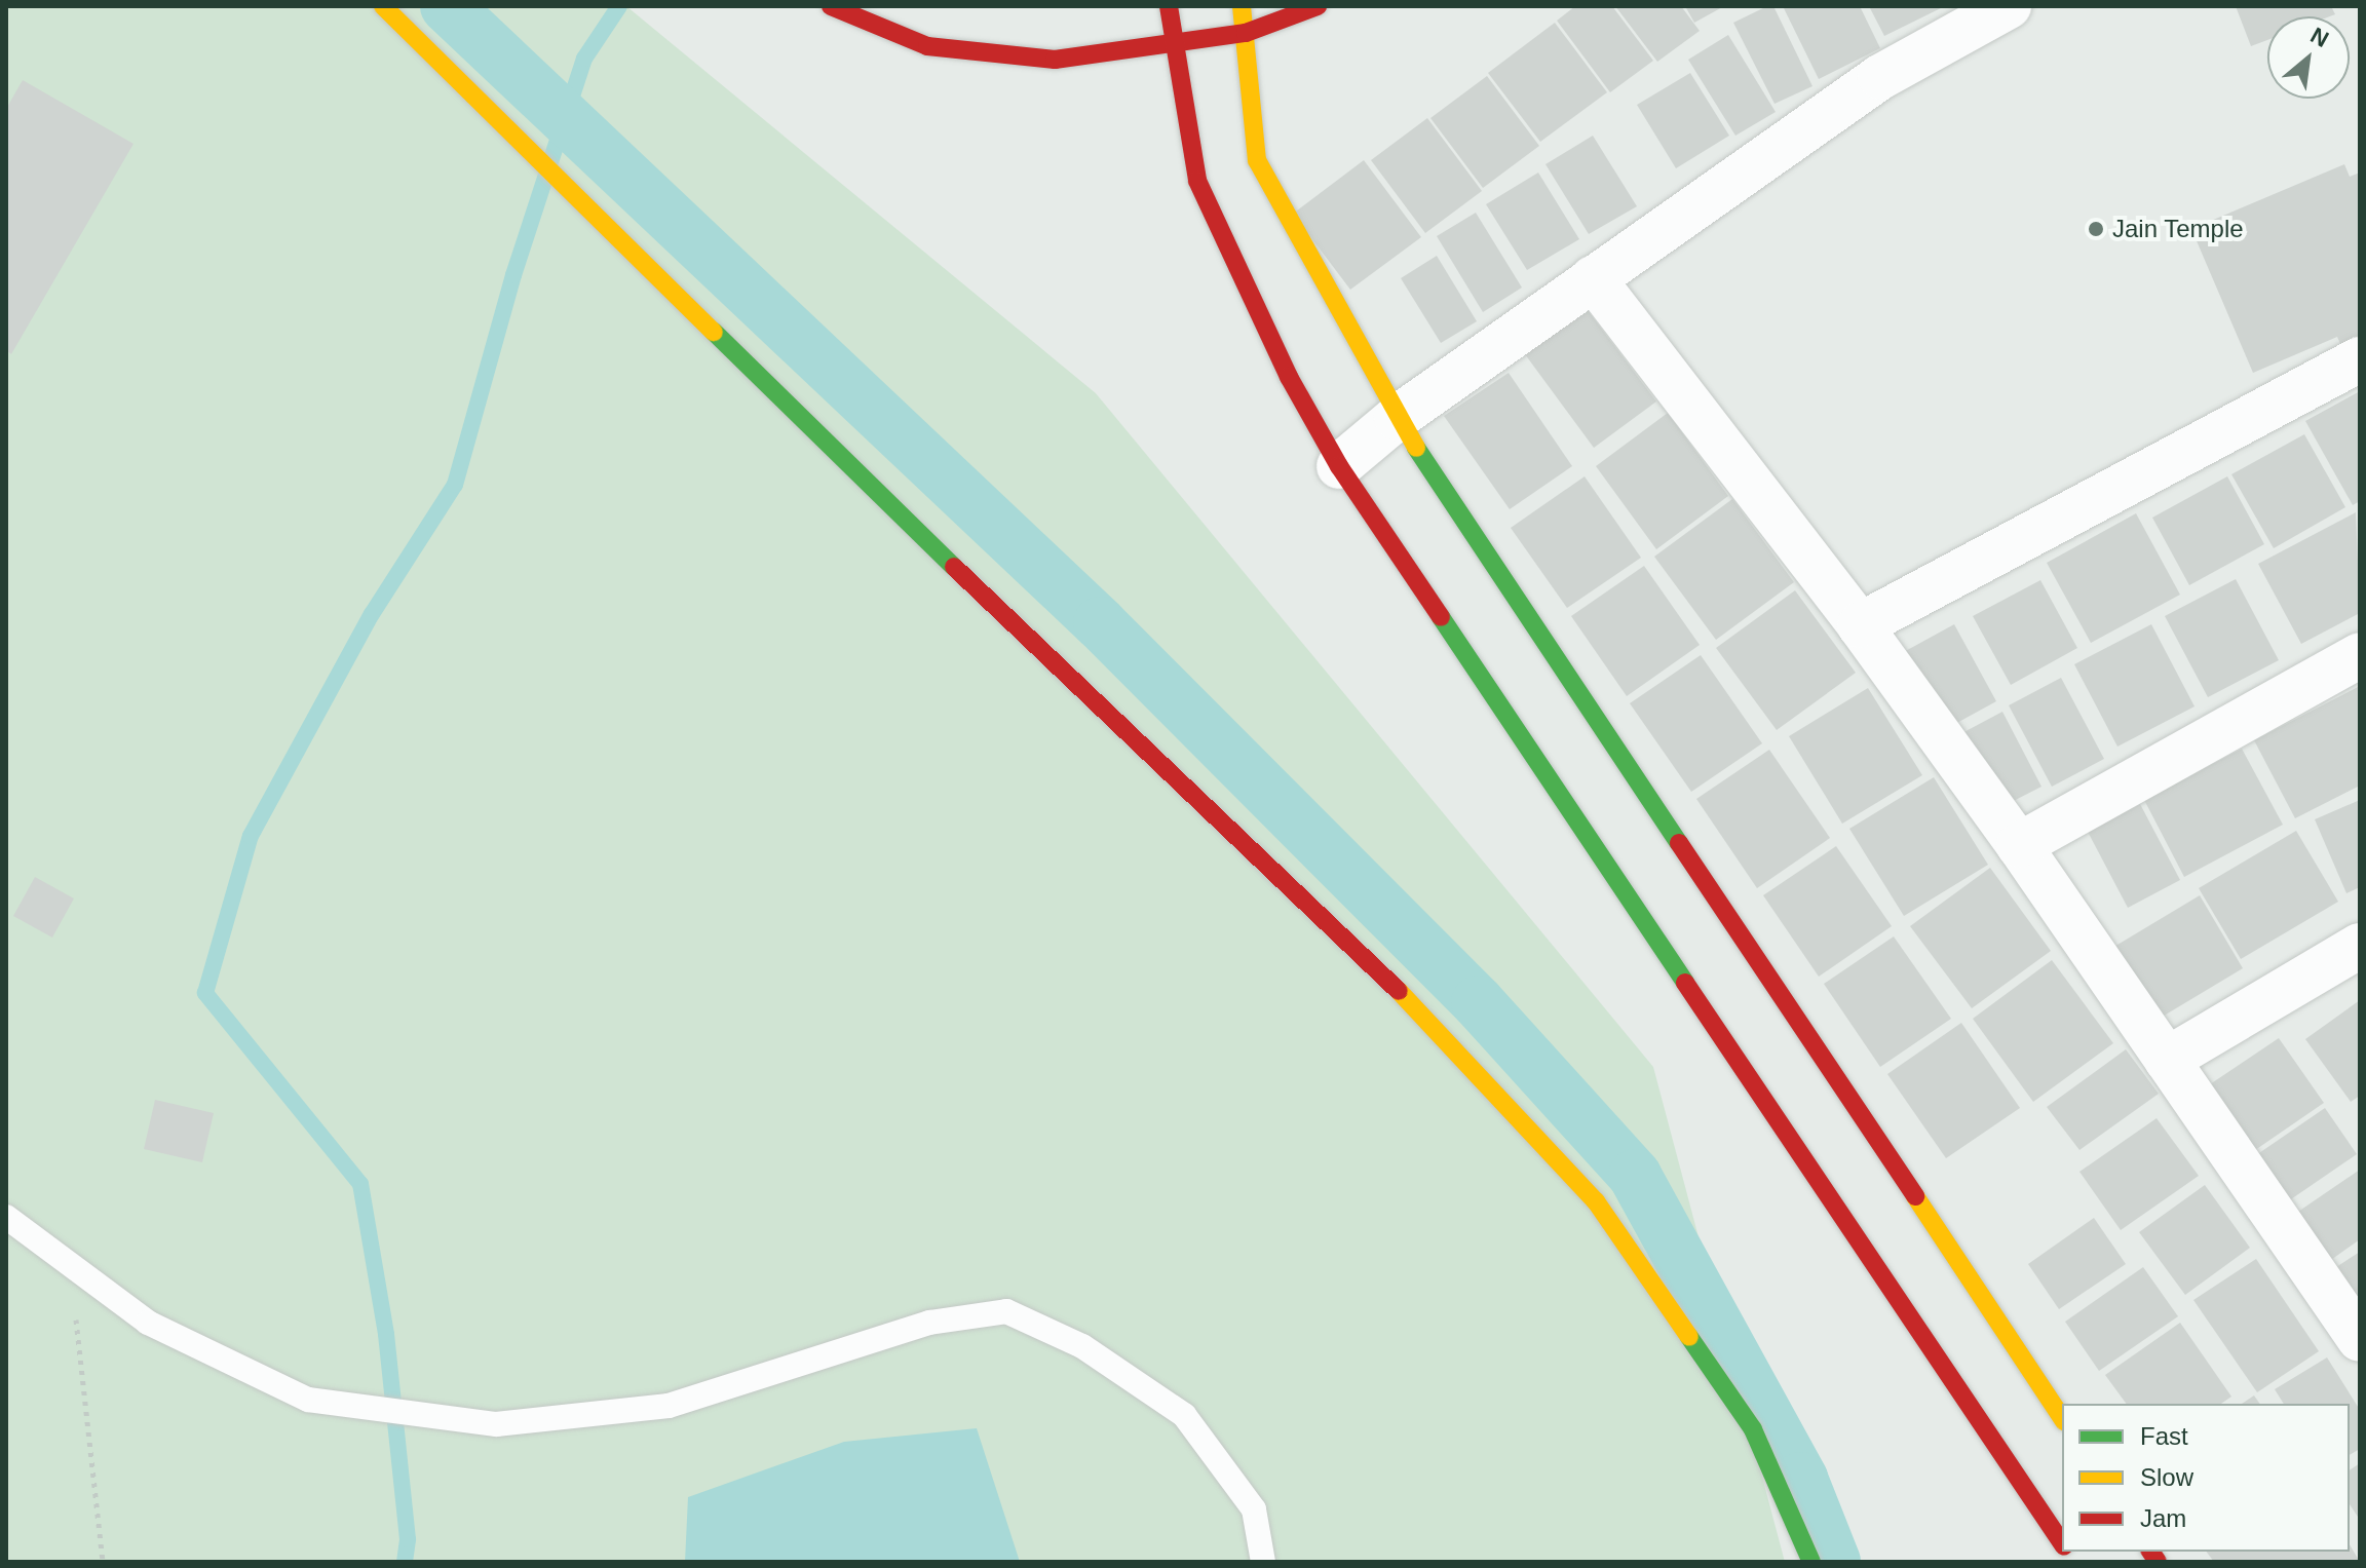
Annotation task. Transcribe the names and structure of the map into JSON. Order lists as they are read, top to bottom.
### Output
{
  "places": ["Jain Temple"],
  "legend": ["Fast", "Slow", "Jam"],
  "north": "top right"
}
